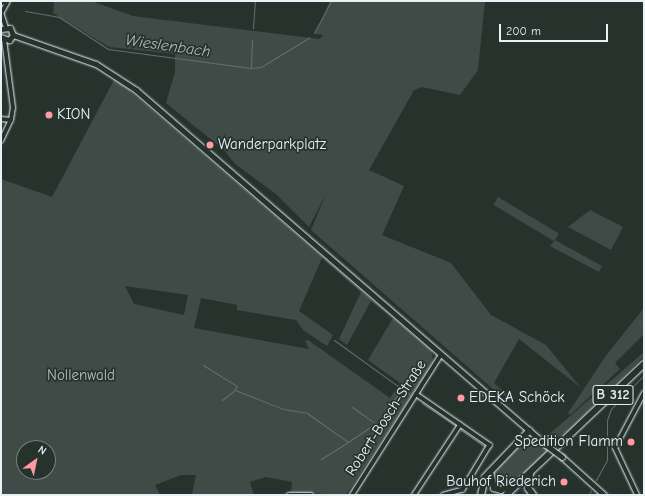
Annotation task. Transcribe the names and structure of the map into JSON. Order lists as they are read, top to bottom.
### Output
{
  "streets": {
    "highway": ["B 312"],
    "street": ["Robert-Bosch-Straße"]
  },
  "water": ["Wieslenbach"],
  "parks": ["Nollenwald"],
  "places": [
    "KION",
    "Wanderparkplatz",
    "EDEKA Schöck",
    "Spedition Flamm",
    "Bauhof Riederich"
  ],
  "scale_bar": "200 m",
  "north": "top right"
}
